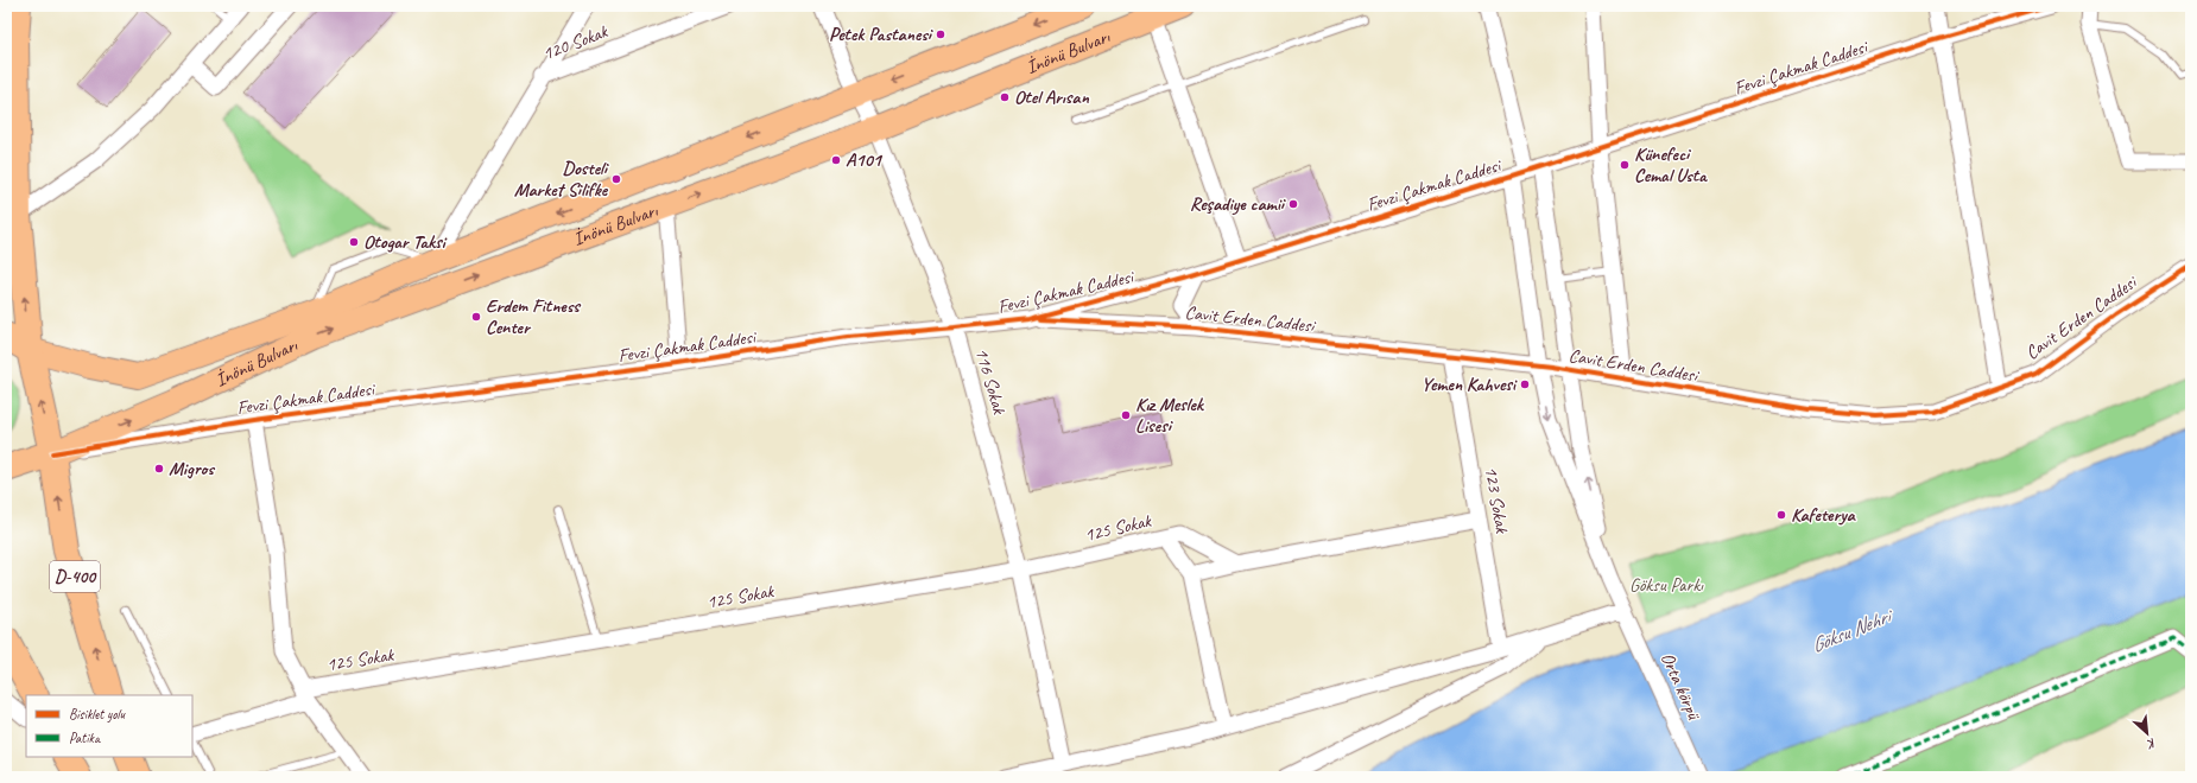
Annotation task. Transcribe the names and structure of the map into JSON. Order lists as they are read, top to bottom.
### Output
{
  "streets": {
    "highway": ["D-400"],
    "main road": ["İnönü Bulvarı"],
    "street": [
      "120 Sokak",
      "Fevzi Çakmak Caddesi",
      "Cavit Erden Caddesi",
      "116 Sokak",
      "123 Sokak",
      "125 Sokak",
      "Orta körpü"
    ]
  },
  "crossings": [
    ["İnönü Bulvarı", "Fevzi Çakmak Caddesi"],
    ["İnönü Bulvarı", "116 Sokak"],
    ["İnönü Bulvarı", "D-400"],
    ["Fevzi Çakmak Caddesi", "Cavit Erden Caddesi"],
    ["Fevzi Çakmak Caddesi", "116 Sokak"],
    ["Fevzi Çakmak Caddesi", "D-400"],
    ["Cavit Erden Caddesi", "123 Sokak"],
    ["116 Sokak", "125 Sokak"]
  ],
  "water": ["Göksu Nehri"],
  "parks": ["Göksu Parkı"],
  "places": [
    "Petek Pastanesi",
    "Otel Arısan",
    "A101",
    "Künefeci Cemal Usta",
    "Dosteli Market Silifke",
    "Reşadiye camii",
    "Otogar Taksi",
    "Erdem Fitness Center",
    "Yemen Kahvesi",
    "Kız Meslek Lisesi",
    "Migros",
    "Kafeterya"
  ],
  "legend": ["Bisiklet yolu", "Patika"],
  "north": "bottom right"
}
